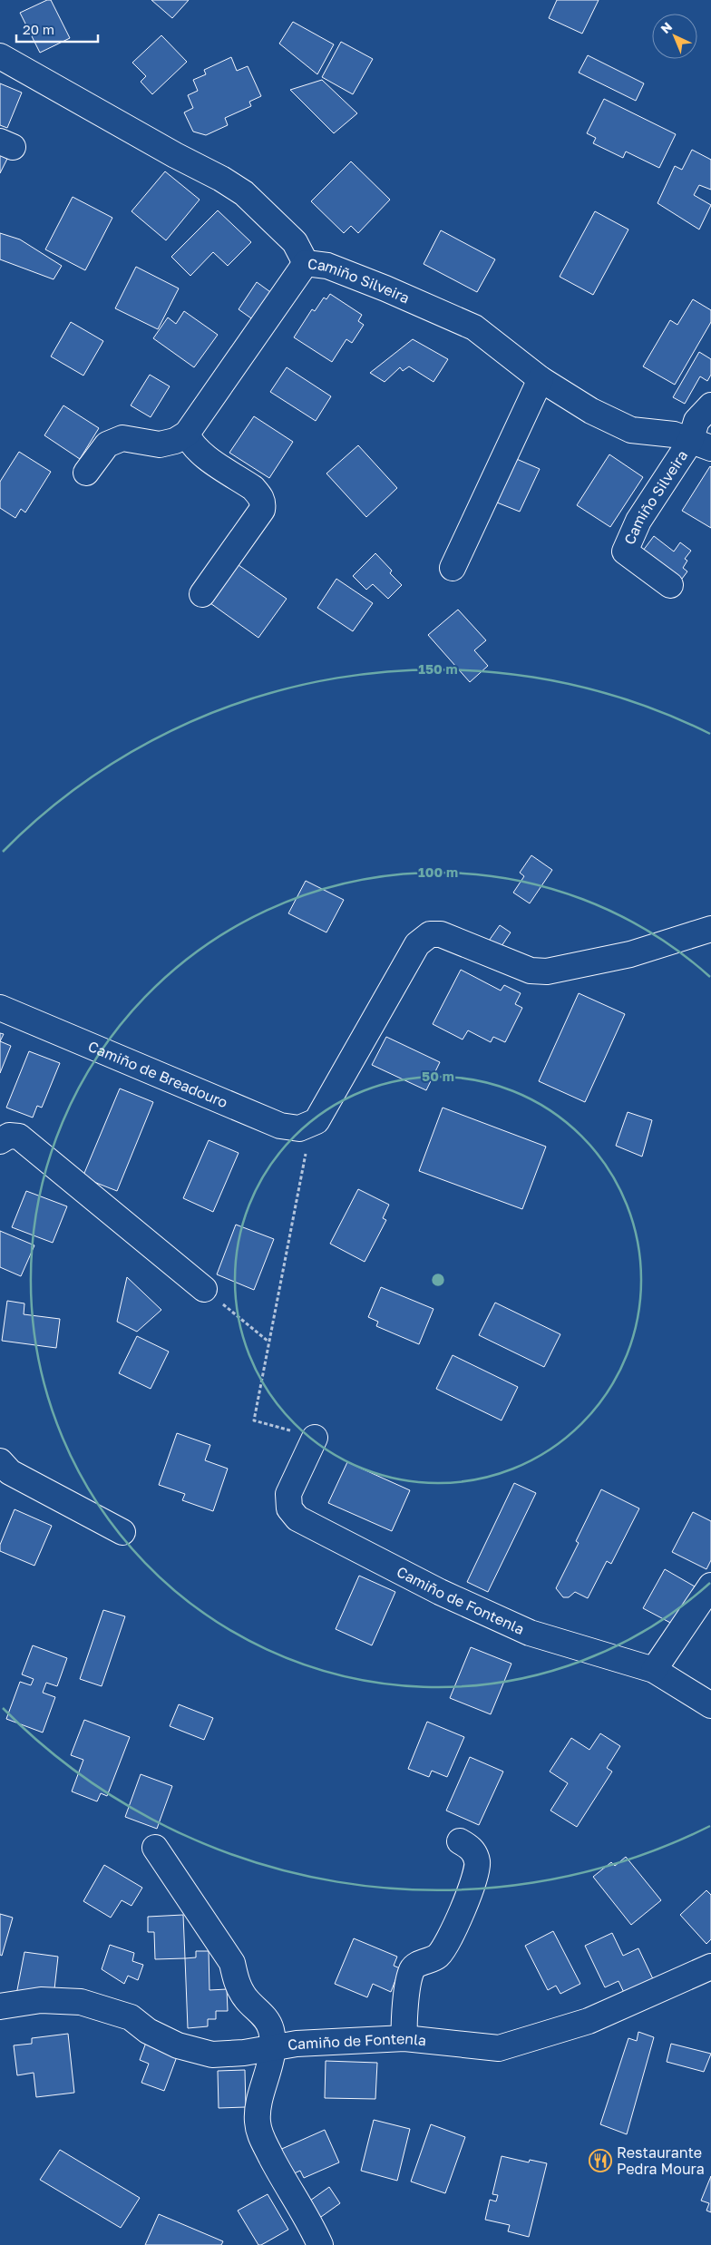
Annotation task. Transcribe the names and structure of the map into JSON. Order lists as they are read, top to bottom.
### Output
{
  "streets": {
    "street": ["Camiño Silveira", "Camiño de Breadouro", "Camiño de Fontenla"]
  },
  "places": {
    "restaurant": ["Restaurante Pedra Moura"]
  },
  "scale_bar": "20 m",
  "north": "top left",
  "rings": ["150 m", "100 m", "50 m"]
}
